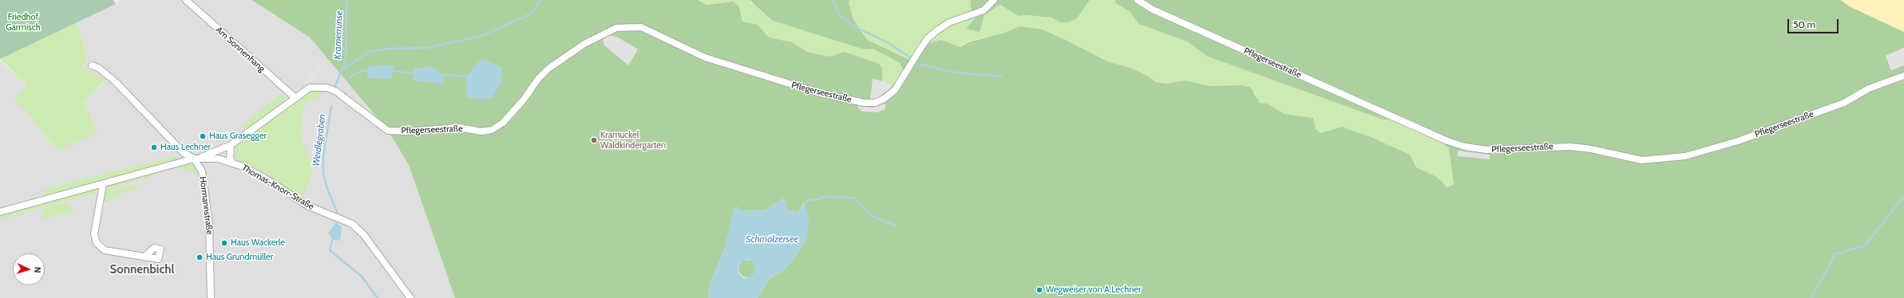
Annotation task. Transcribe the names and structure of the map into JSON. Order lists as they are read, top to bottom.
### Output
{
  "streets": {
    "street": [
      "Am Sonnenhang",
      "Pflegerseestraße",
      "Thomas-Knorr-Straße",
      "Hörmannstraße"
    ]
  },
  "crossings": [
    ["Am Sonnenhang", "Pflegerseestraße"],
    ["Pflegerseestraße", "Thomas-Knorr-Straße"],
    ["Thomas-Knorr-Straße", "Hörmannstraße"]
  ],
  "districts": ["Sonnenbichl"],
  "water": ["Kramerrunse", "Weidlegraben", "Schmölzersee"],
  "parks": ["Friedhof Garmisch"],
  "places": [
    "Haus Grasegger",
    "Kramuckel Waldkindergarten",
    "Haus Lechner",
    "Haus Wackerle",
    "Haus Grundmüller",
    "Wegweiser von A.Lechner"
  ],
  "scale_bar": "50 m",
  "north": "right"
}
